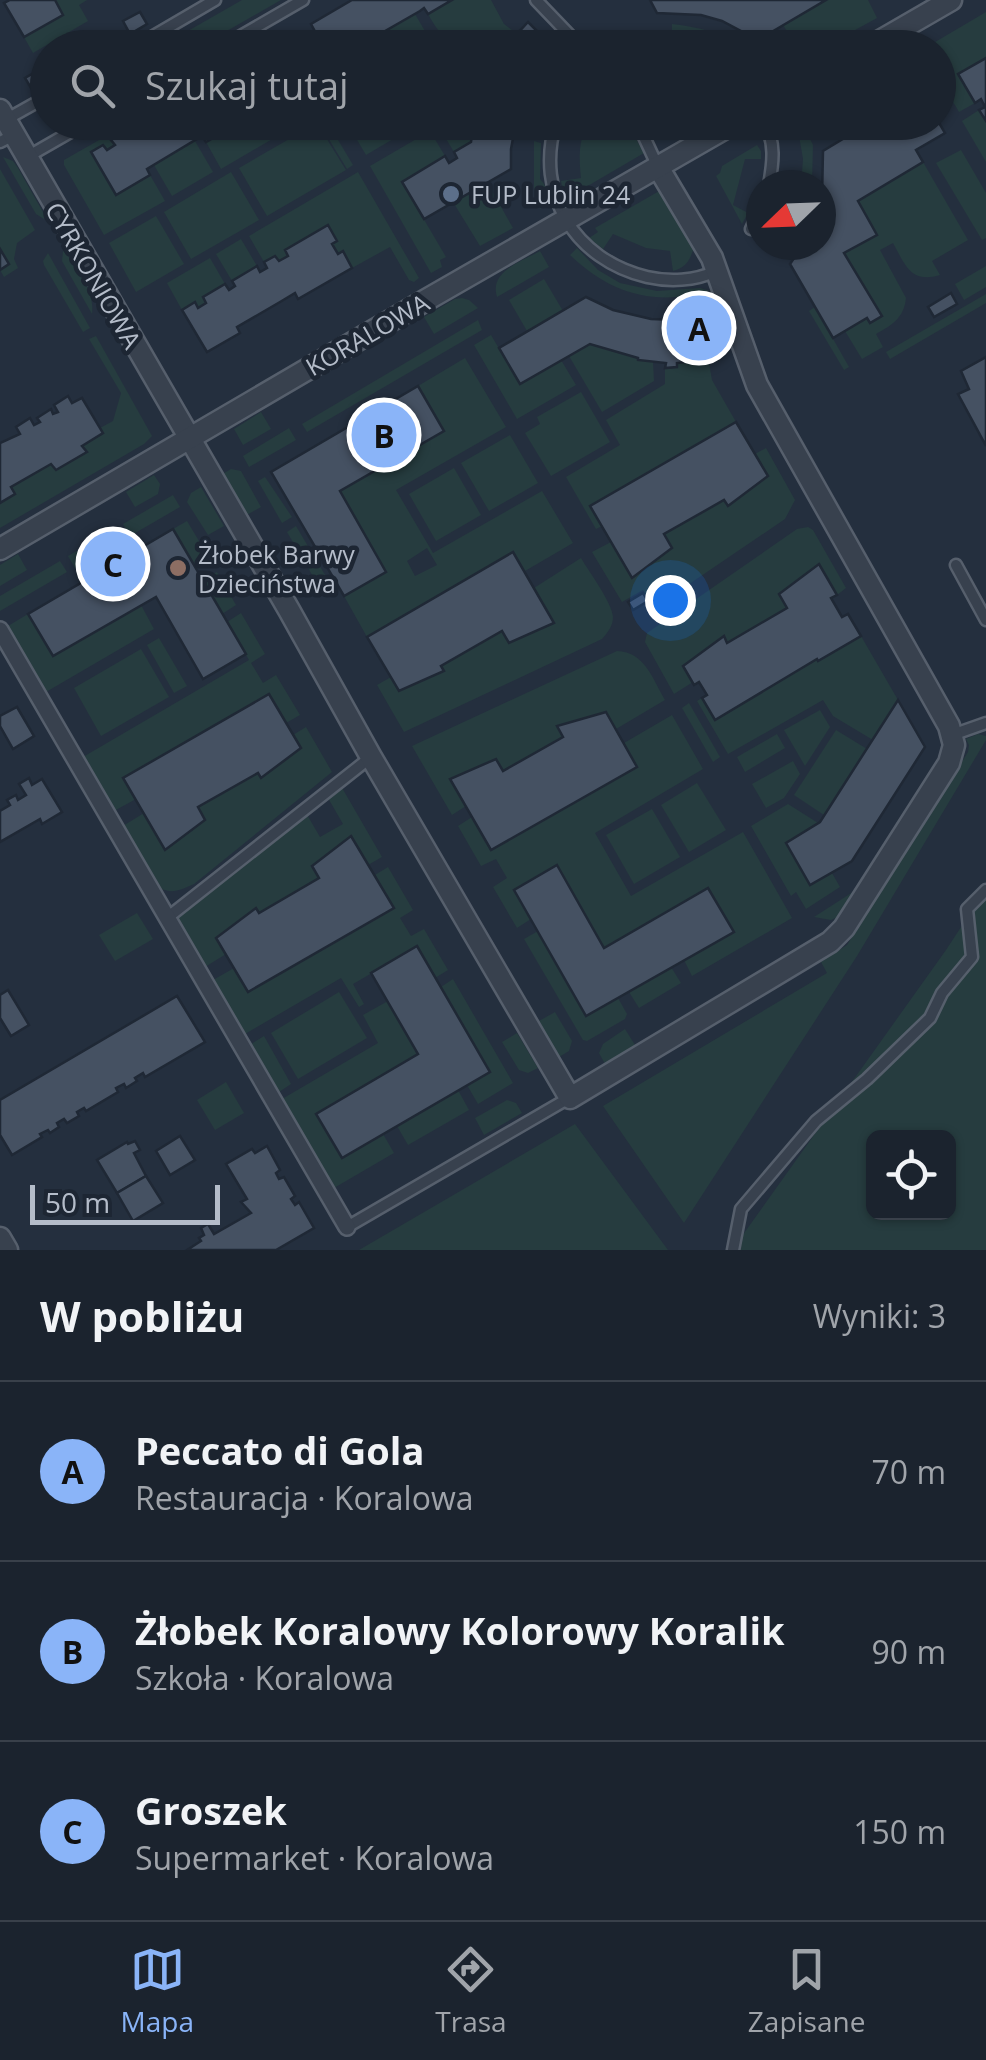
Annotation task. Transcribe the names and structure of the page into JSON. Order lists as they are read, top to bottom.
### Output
{
  "streets": {
    "street": ["CYRKONIOWA", "KORALOWA"]
  },
  "crossings": [
    ["CYRKONIOWA", "KORALOWA"]
  ],
  "places": ["FUP Lublin 24", "Żłobek Barwy Dzieciństwa"],
  "scale_bar": "50 m",
  "north": "bottom left",
  "page": {
    "search": "Szukaj tutaj",
    "pins": ["A", "B", "C"],
    "scale": "50 m",
    "heading": ["W pobliżu", "Wyniki: 3"],
    "list": [
      {
        "mark": "A",
        "name": "Peccato di Gola",
        "note": "Restauracja · Koralowa",
        "value": "70 m"
      },
      {
        "mark": "B",
        "name": "Żłobek Koralowy Kolorowy Koralik",
        "note": "Szkoła · Koralowa",
        "value": "90 m"
      },
      {
        "mark": "C",
        "name": "Groszek",
        "note": "Supermarket · Koralowa",
        "value": "150 m"
      }
    ],
    "nav": ["Mapa", "Trasa", "Zapisane"]
  }
}
